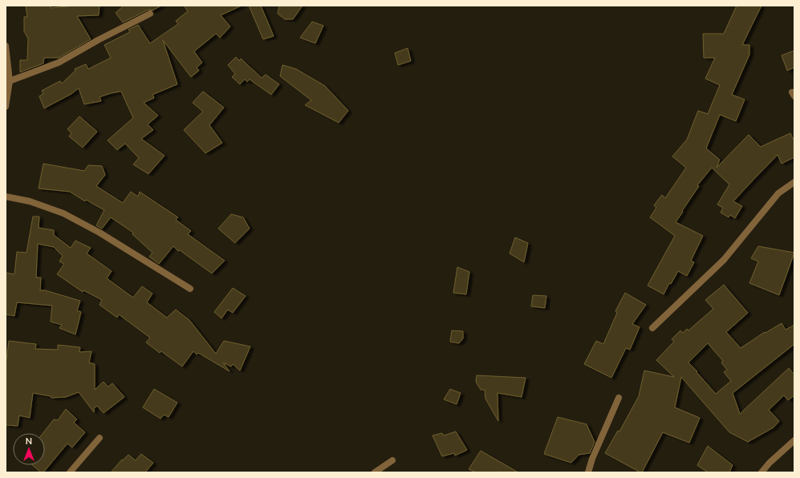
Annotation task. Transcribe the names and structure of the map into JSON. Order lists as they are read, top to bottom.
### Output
{
  "north": "top"
}
